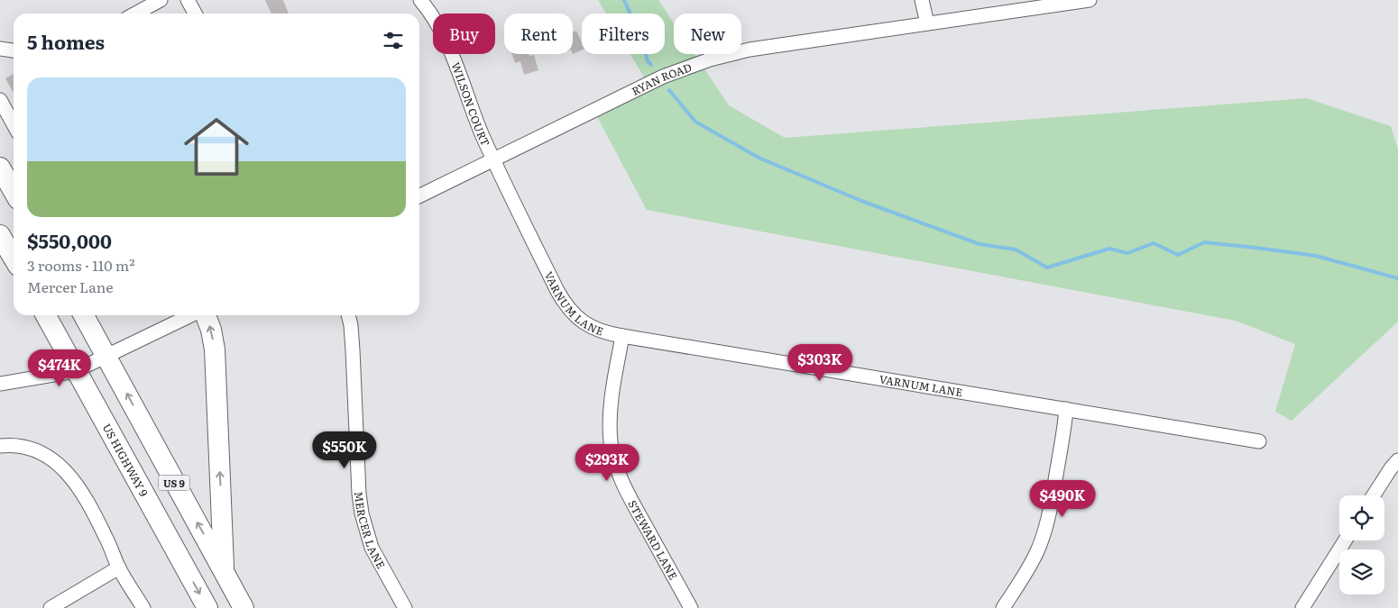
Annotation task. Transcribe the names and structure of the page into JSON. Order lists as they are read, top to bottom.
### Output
{
  "streets": {
    "highway": ["US HIGHWAY 9", "US 9"],
    "street": [
      "RYAN ROAD",
      "WILSON COURT",
      "VARNUM LANE",
      "MERCER LANE",
      "STEWARD LANE"
    ]
  },
  "crossings": [
    ["RYAN ROAD", "WILSON COURT"],
    ["RYAN ROAD", "VARNUM LANE"],
    ["WILSON COURT", "VARNUM LANE"],
    ["VARNUM LANE", "STEWARD LANE"]
  ],
  "page": {
    "chip": [
      "Buy",
      "Rent",
      "Filters",
      "New"
    ],
    "heading": "5 homes",
    "list": [
      {
        "name": "$550,000",
        "note": "3 rooms · 110 m² · Mercer Lane"
      }
    ],
    "price": [
      "$303K",
      "$474K",
      "$550K",
      "$293K",
      "$490K"
    ]
  }
}
